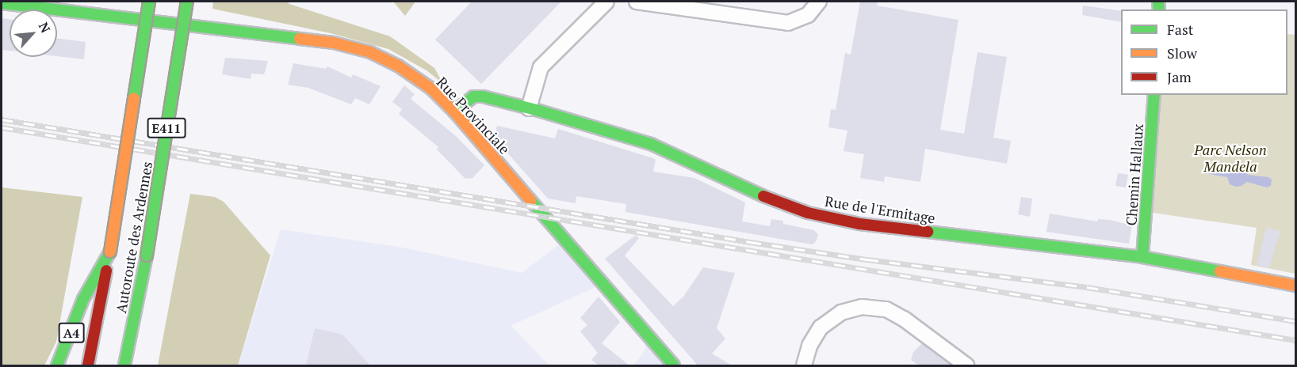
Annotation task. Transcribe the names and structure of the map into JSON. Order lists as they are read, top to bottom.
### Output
{
  "streets": {
    "main road": [
      "Rue Provinciale",
      "E411",
      "Chemin Hallaux",
      "Rue de l'Ermitage",
      "Autoroute des Ardennes",
      "A4"
    ]
  },
  "crossings": [
    ["Rue Provinciale", "Rue de l'Ermitage"],
    ["Chemin Hallaux", "Rue de l'Ermitage"],
    ["Autoroute des Ardennes", "A4"]
  ],
  "parks": ["Parc Nelson Mandela"],
  "legend": ["Fast", "Slow", "Jam"],
  "north": "top right"
}
